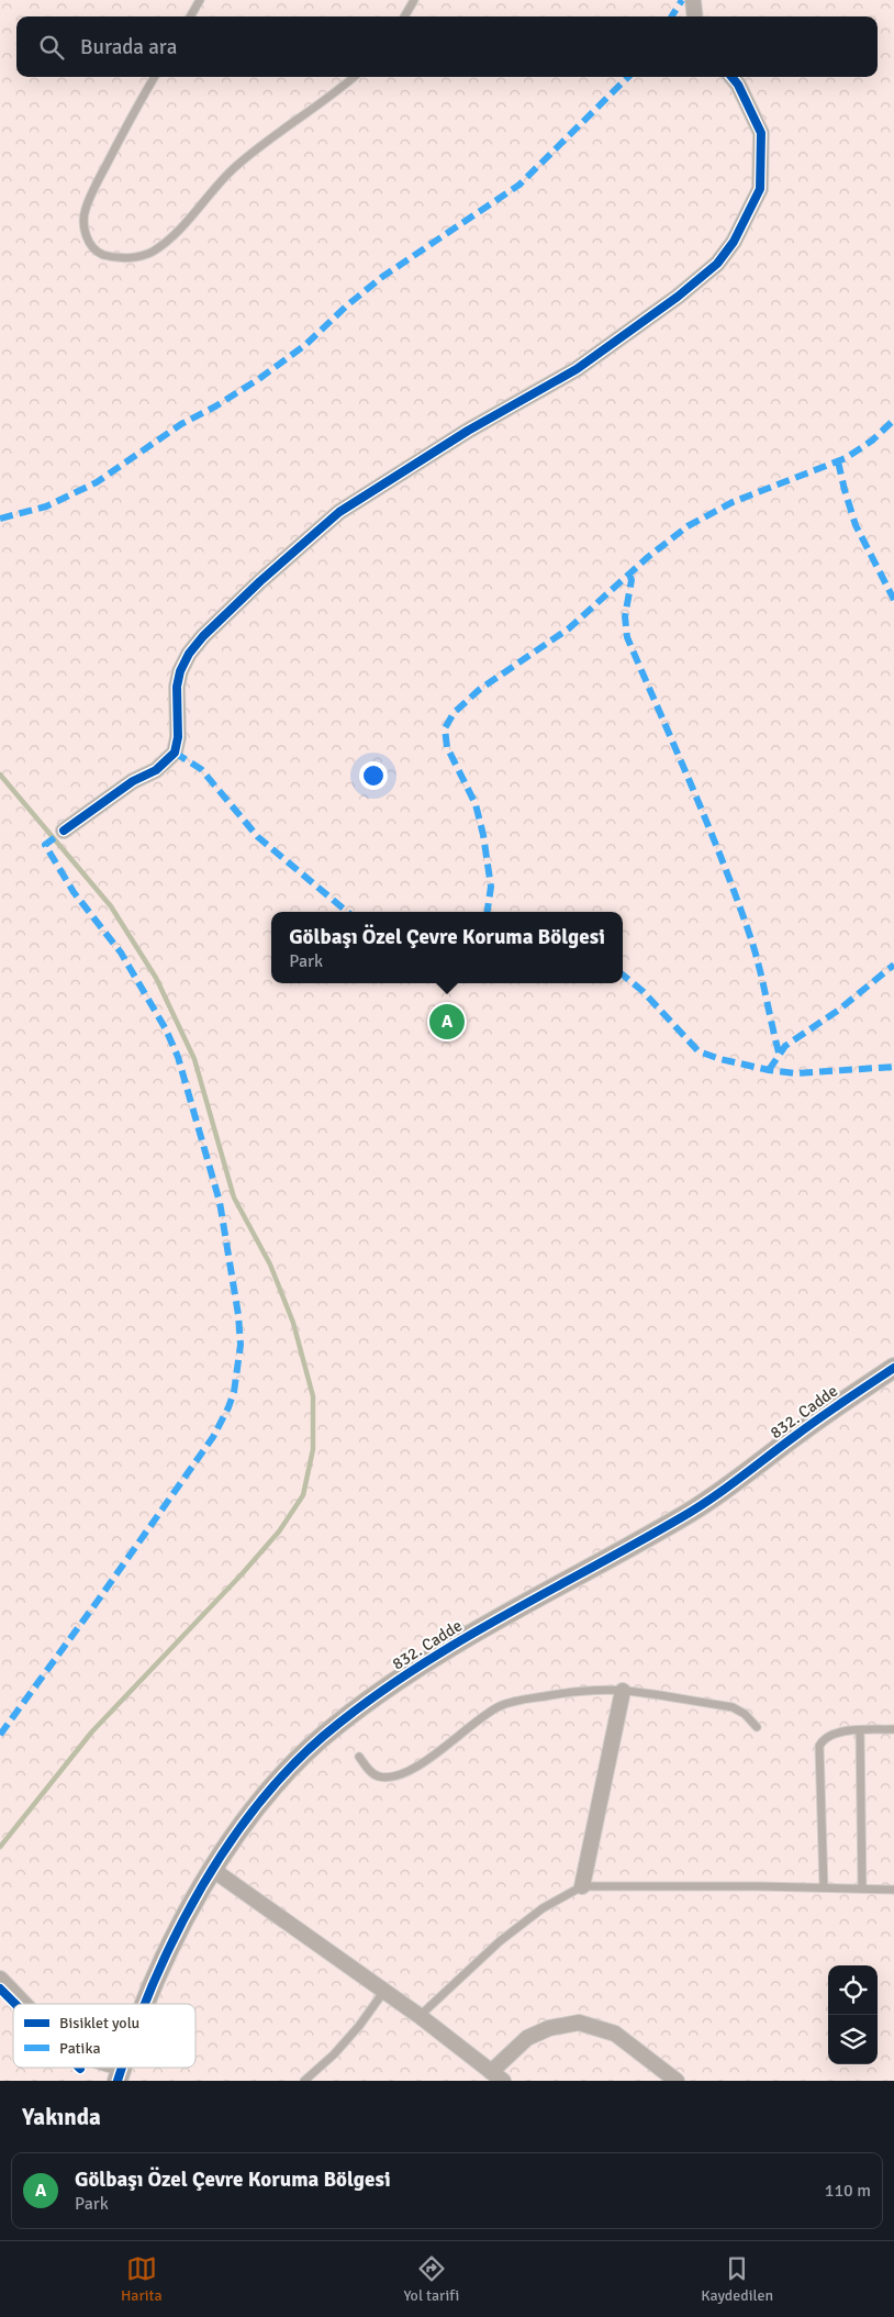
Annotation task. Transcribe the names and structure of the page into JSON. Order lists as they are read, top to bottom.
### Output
{
  "streets": {
    "street": ["832. Cadde"]
  },
  "legend": ["Bisiklet yolu", "Patika"],
  "page": {
    "search": "Burada ara",
    "popup": ["Gölbaşı Özel Çevre Koruma Bölgesi", "Park"],
    "pins": "A",
    "heading": "Yakında",
    "list": [
      {
        "mark": "A",
        "name": "Gölbaşı Özel Çevre Koruma Bölgesi",
        "note": "Park",
        "value": "110 m"
      }
    ],
    "nav": ["Harita", "Yol tarifi", "Kaydedilen"]
  }
}
